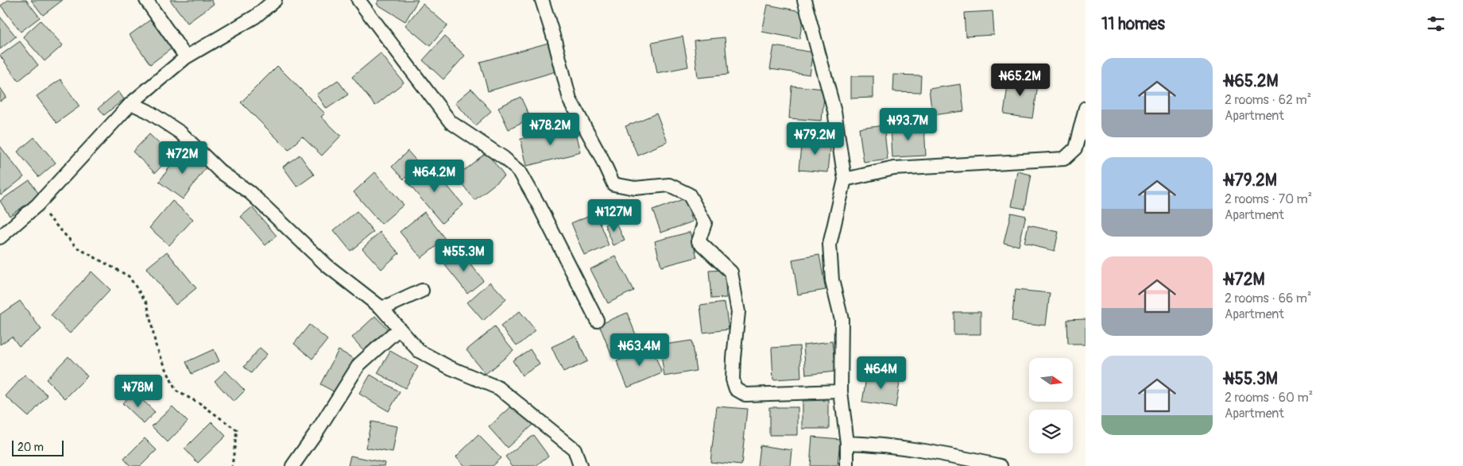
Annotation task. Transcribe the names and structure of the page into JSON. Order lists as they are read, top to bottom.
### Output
{
  "scale_bar": "20 m",
  "north": "right",
  "page": {
    "heading": "11 homes",
    "list": [
      {
        "name": "₦65.2M",
        "note": "2 rooms · 62 m² · Apartment"
      },
      {
        "name": "₦79.2M",
        "note": "2 rooms · 70 m² · Apartment"
      },
      {
        "name": "₦72M",
        "note": "2 rooms · 66 m² · Apartment"
      },
      {
        "name": "₦55.3M",
        "note": "2 rooms · 60 m² · Apartment"
      }
    ],
    "price": [
      "₦65.2M",
      "₦93.7M",
      "₦78.2M",
      "₦79.2M",
      "₦72M",
      "₦64.2M",
      "₦127M",
      "₦55.3M",
      "₦63.4M",
      "₦64M",
      "₦78M"
    ],
    "scale": "20 m"
  }
}
